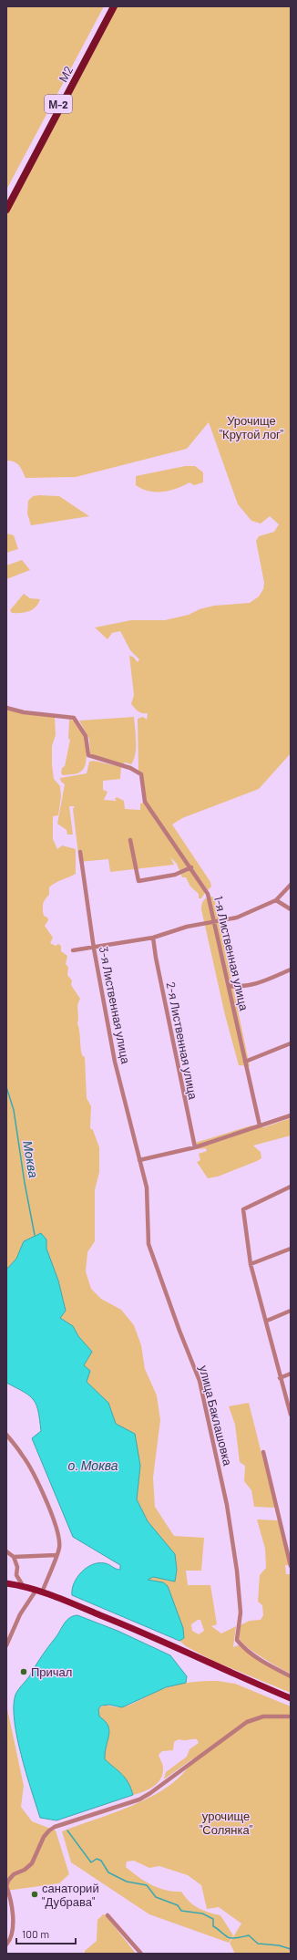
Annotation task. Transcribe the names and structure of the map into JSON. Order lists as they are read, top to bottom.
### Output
{
  "streets": {
    "highway": ["М2", "М-2"],
    "street": [
      "1-я Лиственная улица",
      "3-я Лиственная улица",
      "2-я Лиственная улица",
      "улица Баклашовка"
    ]
  },
  "crossings": [
    ["3-я Лиственная улица", "улица Баклашовка"]
  ],
  "water": ["Моква", "о. Моква"],
  "parks": ["Урочище \"Крутой лог\"", "урочище \"Солянка\""],
  "places": ["Причал", "санаторий \"Дубрава\""],
  "scale_bar": "100 m"
}
